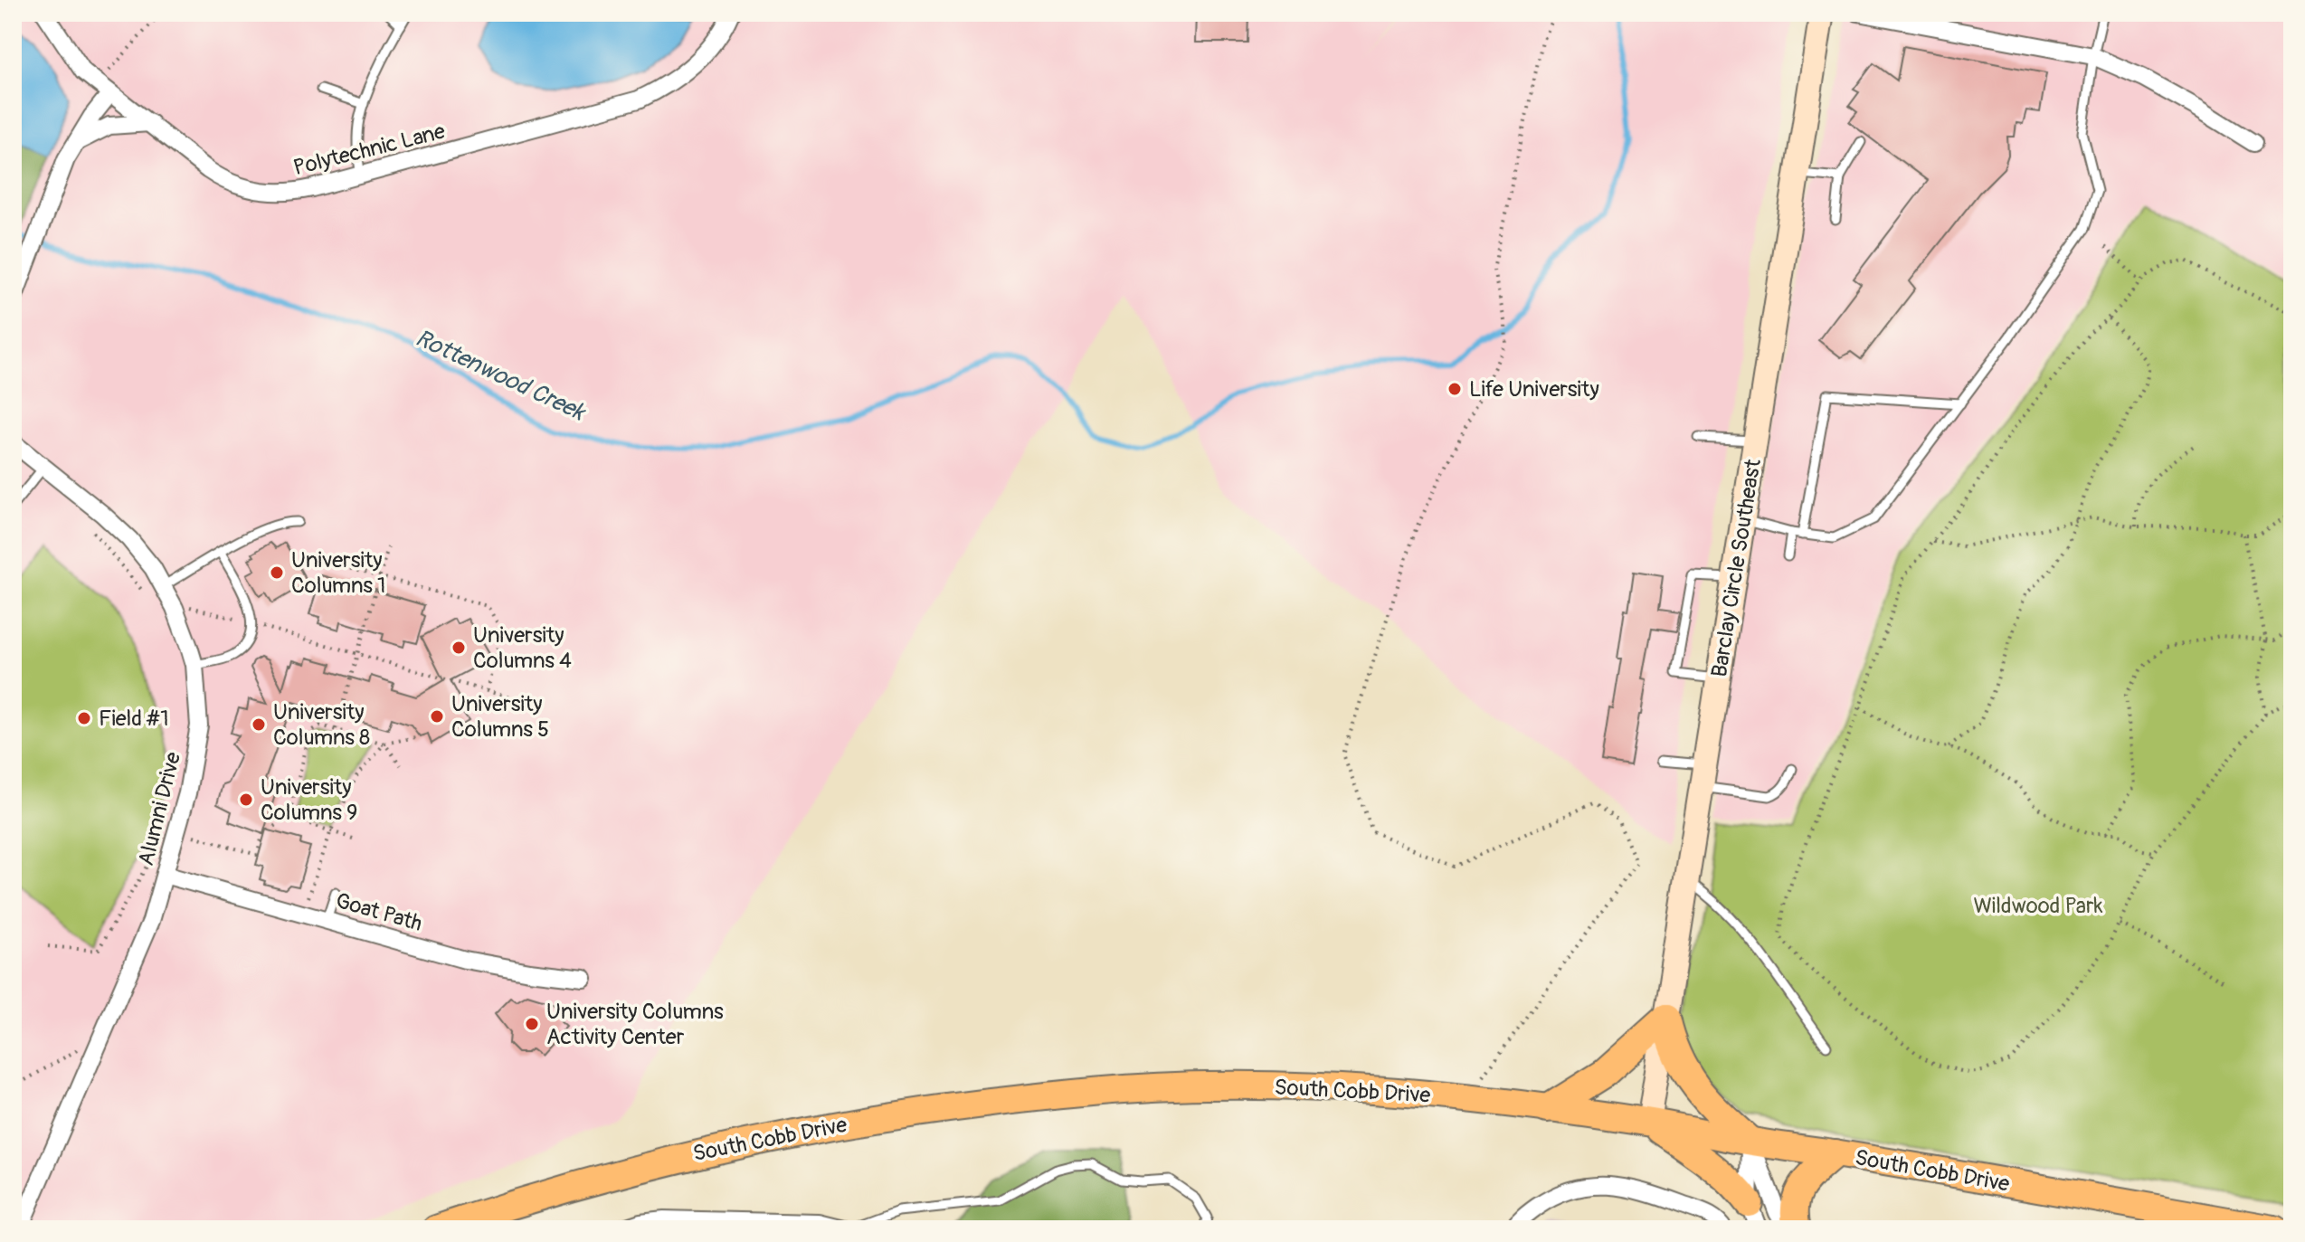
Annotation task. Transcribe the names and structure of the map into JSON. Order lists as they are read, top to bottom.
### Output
{
  "streets": {
    "main road": ["South Cobb Drive"],
    "street": [
      "Polytechnic Lane",
      "Barclay Circle Southeast",
      "Alumni Drive",
      "Goat Path"
    ]
  },
  "crossings": [
    ["Barclay Circle Southeast", "South Cobb Drive"],
    ["Alumni Drive", "Goat Path"]
  ],
  "water": ["Rottenwood Creek"],
  "parks": ["Wildwood Park"],
  "places": [
    "Life University",
    "University Columns 1",
    "University Columns 4",
    "University Columns 5",
    "Field #1",
    "University Columns 8",
    "University Columns 9",
    "University Columns Activity Center"
  ]
}
